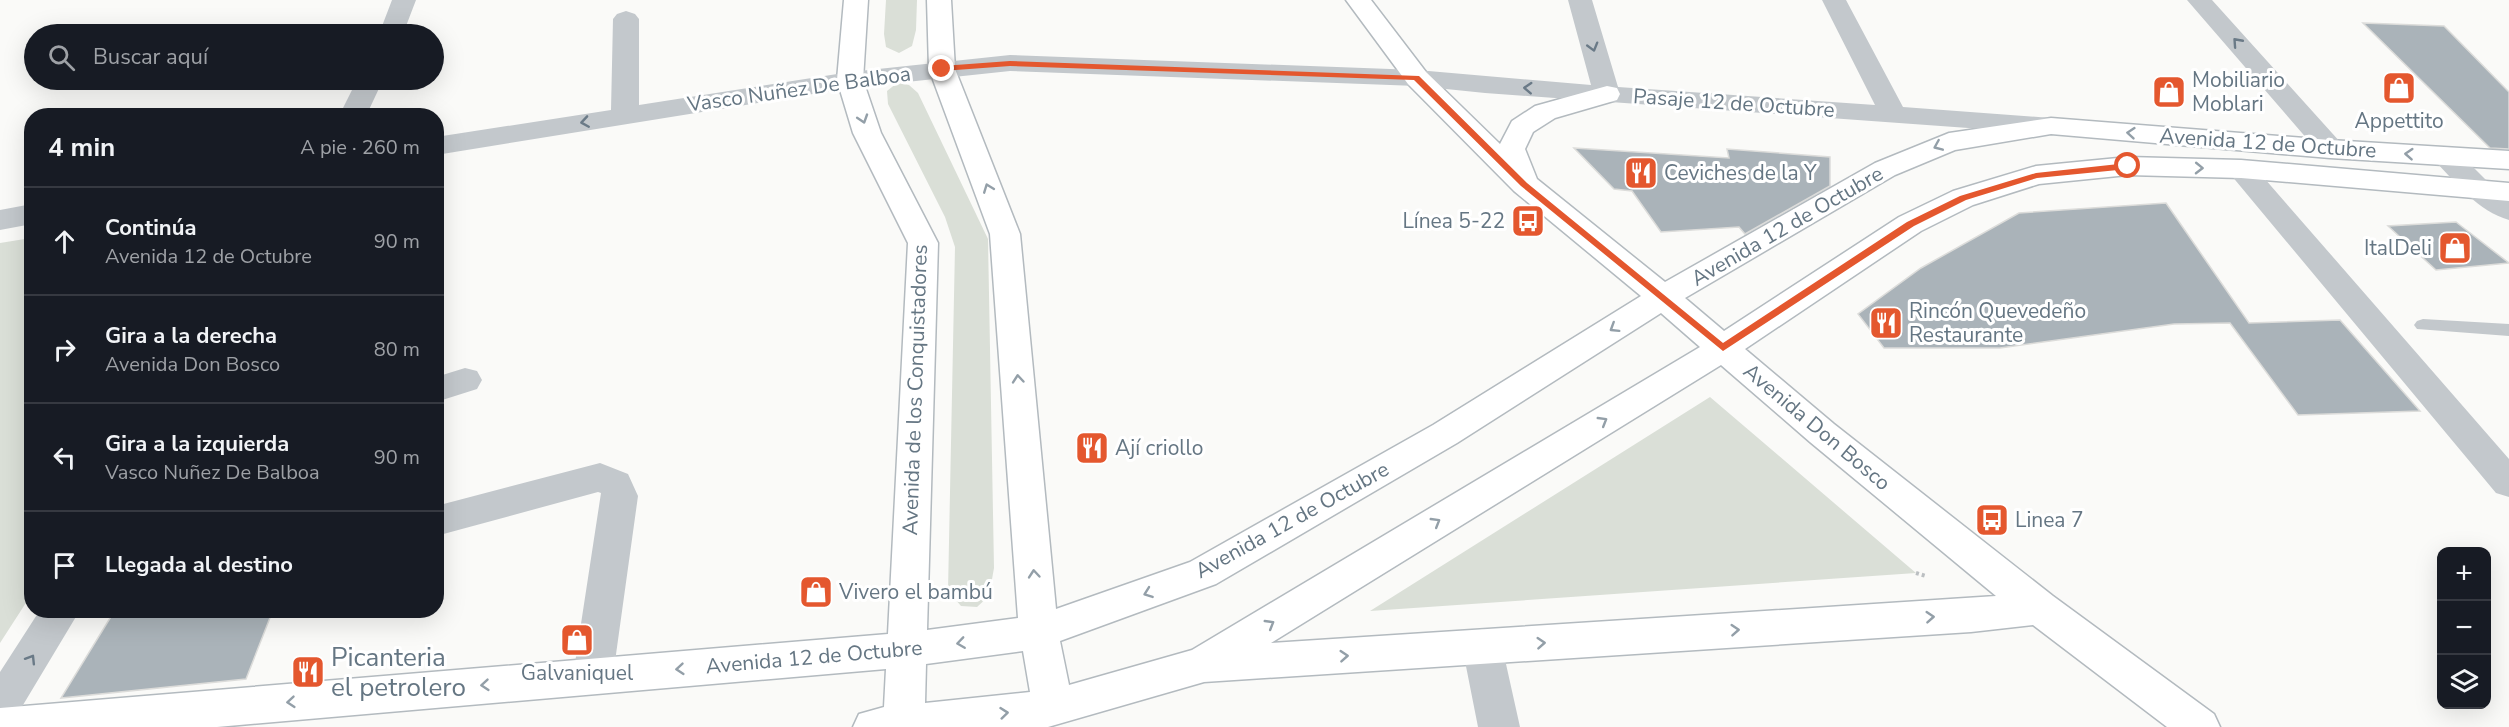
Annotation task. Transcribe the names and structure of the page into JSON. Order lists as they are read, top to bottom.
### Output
{
  "streets": {
    "main road": ["Avenida 12 de Octubre", "Avenida de los Conquistadores", "Avenida Don Bosco"],
    "street": ["Vasco Nuñez De Balboa", "Pasaje 12 de Octubre"]
  },
  "crossings": [
    ["Vasco Nuñez De Balboa", "Pasaje 12 de Octubre"],
    ["Vasco Nuñez De Balboa", "Avenida de los Conquistadores"],
    ["Vasco Nuñez De Balboa", "Avenida Don Bosco"],
    ["Pasaje 12 de Octubre", "Avenida 12 de Octubre"],
    ["Pasaje 12 de Octubre", "Avenida Don Bosco"],
    ["Avenida 12 de Octubre", "Avenida de los Conquistadores"],
    ["Avenida 12 de Octubre", "Avenida Don Bosco"]
  ],
  "places": {
    "shop": [
      "Appettito",
      "Mobiliario Moblari",
      "ItalDeli",
      "Vivero el bambú",
      "Galvaniquel"
    ],
    "restaurant": [
      "Ceviches de la Y",
      "Rincón Quevedeño Restaurante",
      "Ají criollo",
      "Picanteria el petrolero"
    ],
    "bus stop": ["Línea 5-22", "Linea 7"]
  },
  "page": {
    "search": "Buscar aquí",
    "heading": ["4 min", "A pie · 260 m"],
    "list": [
      ["Continúa", "Avenida 12 de Octubre", "90 m"],
      ["Gira a la derecha", "Avenida Don Bosco", "80 m"],
      ["Gira a la izquierda", "Vasco Nuñez De Balboa", "90 m"],
      "Llegada al destino"
    ],
    "map_buttons": ["+", "−"]
  }
}
